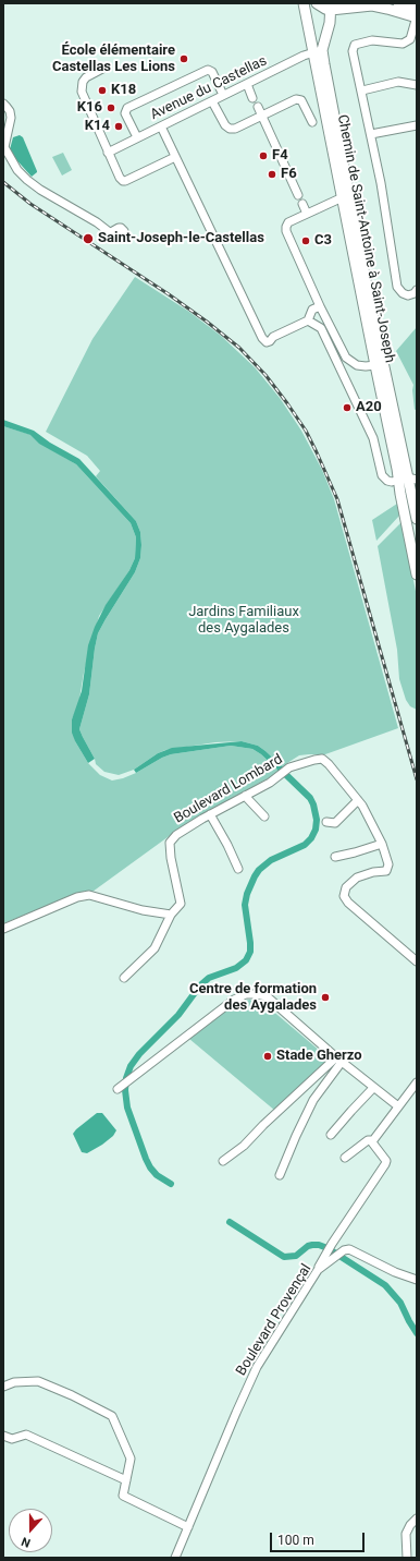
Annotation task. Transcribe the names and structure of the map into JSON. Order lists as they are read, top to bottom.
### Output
{
  "streets": {
    "main road": ["Chemin de Saint-Antoine à Saint-Joseph"],
    "street": ["Avenue du Castellas", "Boulevard Lombard", "Boulevard Provençal"]
  },
  "crossings": [
    ["Avenue du Castellas", "Chemin de Saint-Antoine à Saint-Joseph"]
  ],
  "parks": ["Jardins Familiaux des Aygalades"],
  "places": [
    "École élémentaire Castellas Les Lions",
    "K18",
    "K16",
    "K14",
    "F4",
    "F6",
    "Saint-Joseph-le-Castellas",
    "C3",
    "A20",
    "Centre de formation des Aygalades",
    "Stade Gherzo"
  ],
  "scale_bar": "100 m",
  "north": "bottom"
}
